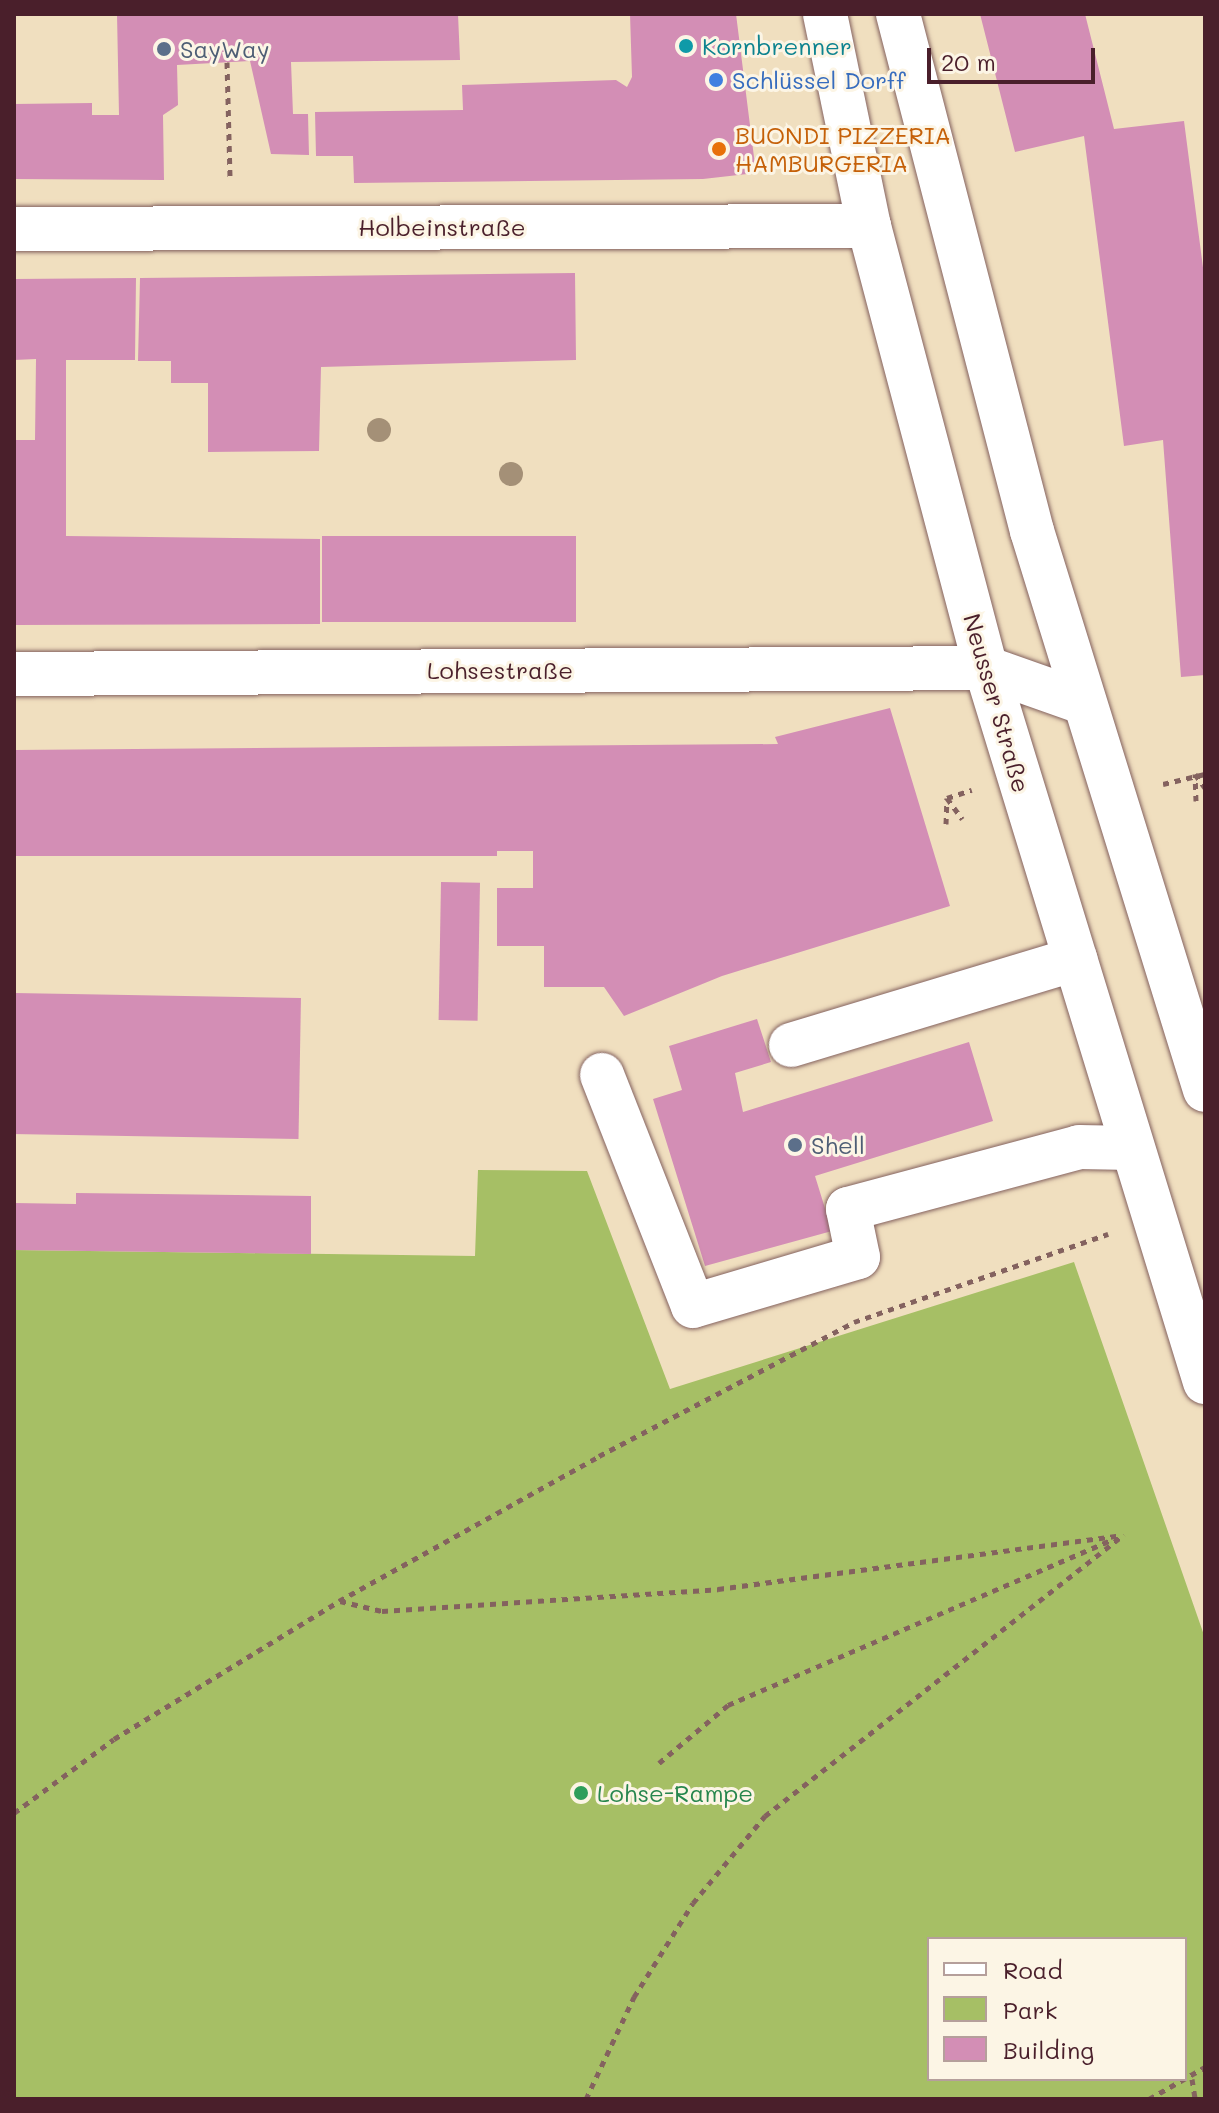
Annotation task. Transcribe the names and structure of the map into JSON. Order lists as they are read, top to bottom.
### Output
{
  "streets": {
    "main road": ["Holbeinstraße", "Lohsestraße", "Neusser Straße"]
  },
  "crossings": [
    ["Holbeinstraße", "Neusser Straße"],
    ["Lohsestraße", "Neusser Straße"]
  ],
  "places": [
    "Kornbrenner",
    "SayWay",
    "Schlüssel Dorff",
    "BUONDI PIZZERIA HAMBURGERIA",
    "Shell",
    "Lohse-Rampe"
  ],
  "legend": ["Road", "Park", "Building"],
  "scale_bar": "20 m"
}
